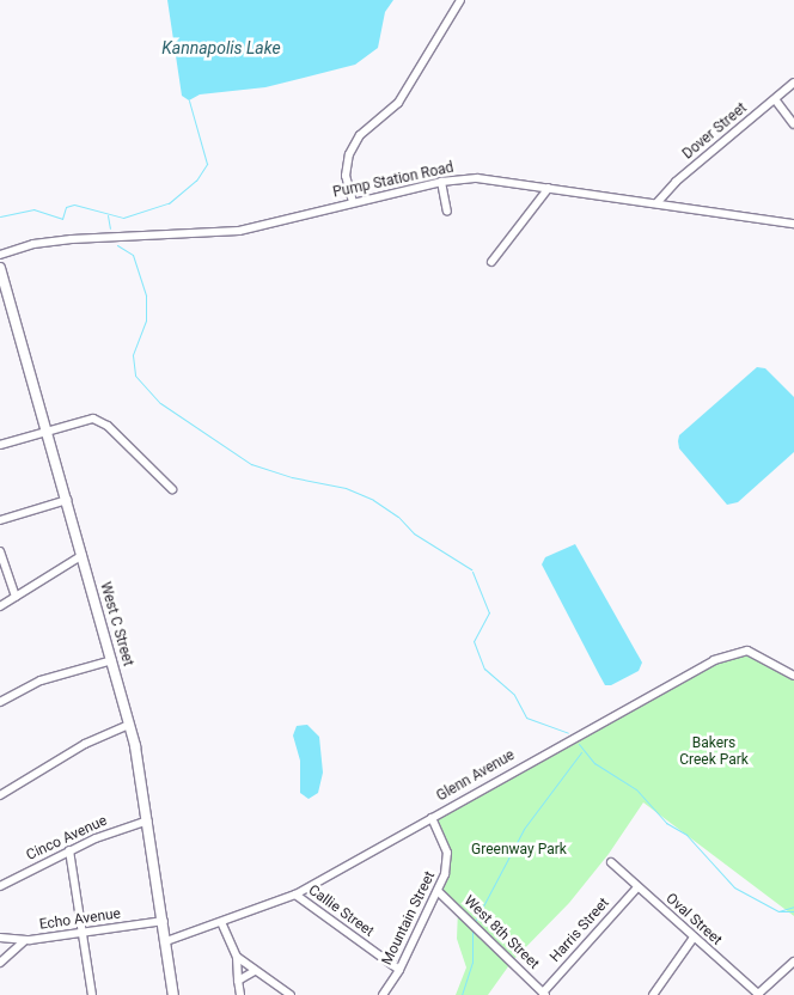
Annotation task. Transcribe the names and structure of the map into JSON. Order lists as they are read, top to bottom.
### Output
{
  "streets": {
    "main road": ["West C Street"],
    "street": [
      "Dover Street",
      "Pump Station Road",
      "Glenn Avenue",
      "Cinco Avenue",
      "Callie Street",
      "Mountain Street",
      "Echo Avenue",
      "Oval Street",
      "Harris Street",
      "West 8th Street"
    ]
  },
  "crossings": [
    ["Dover Street", "Pump Station Road"],
    ["West C Street", "Glenn Avenue"],
    ["West C Street", "Cinco Avenue"],
    ["West C Street", "Echo Avenue"],
    ["Glenn Avenue", "Callie Street"],
    ["Glenn Avenue", "Mountain Street"],
    ["Callie Street", "Mountain Street"],
    ["Mountain Street", "West 8th Street"],
    ["Oval Street", "Harris Street"],
    ["Harris Street", "West 8th Street"]
  ],
  "water": ["Kannapolis Lake"],
  "parks": ["Bakers Creek Park", "Greenway Park"]
}
